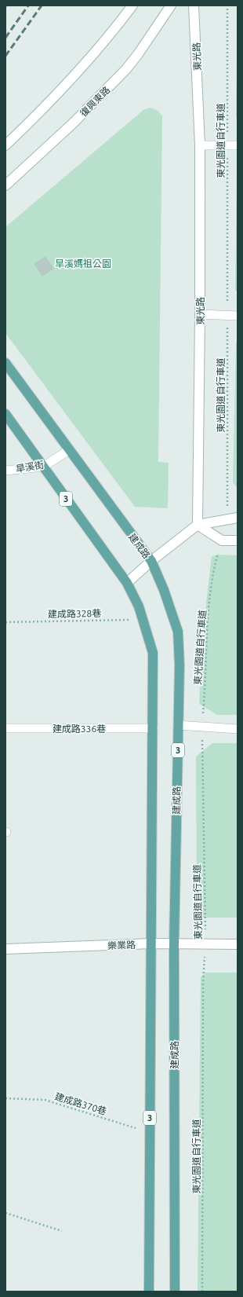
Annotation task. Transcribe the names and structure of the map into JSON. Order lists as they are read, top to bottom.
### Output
{
  "streets": {
    "main road": ["3", "建成路"],
    "street": ["東光路", "復興東路", "樂業路"],
    "lane": ["旱溪街", "建成路336巷"],
    "path": ["東光園道自行車道", "建成路328巷", "建成路370巷"]
  },
  "crossings": [
    ["東光園道自行車道", "樂業路"],
    ["旱溪街", "3"],
    ["旱溪街", "建成路"],
    ["3", "建成路328巷"],
    ["3", "建成路336巷"],
    ["3", "樂業路"],
    ["3", "建成路370巷"],
    ["建成路", "樂業路"]
  ],
  "parks": ["旱溪媽祖公園"]
}
